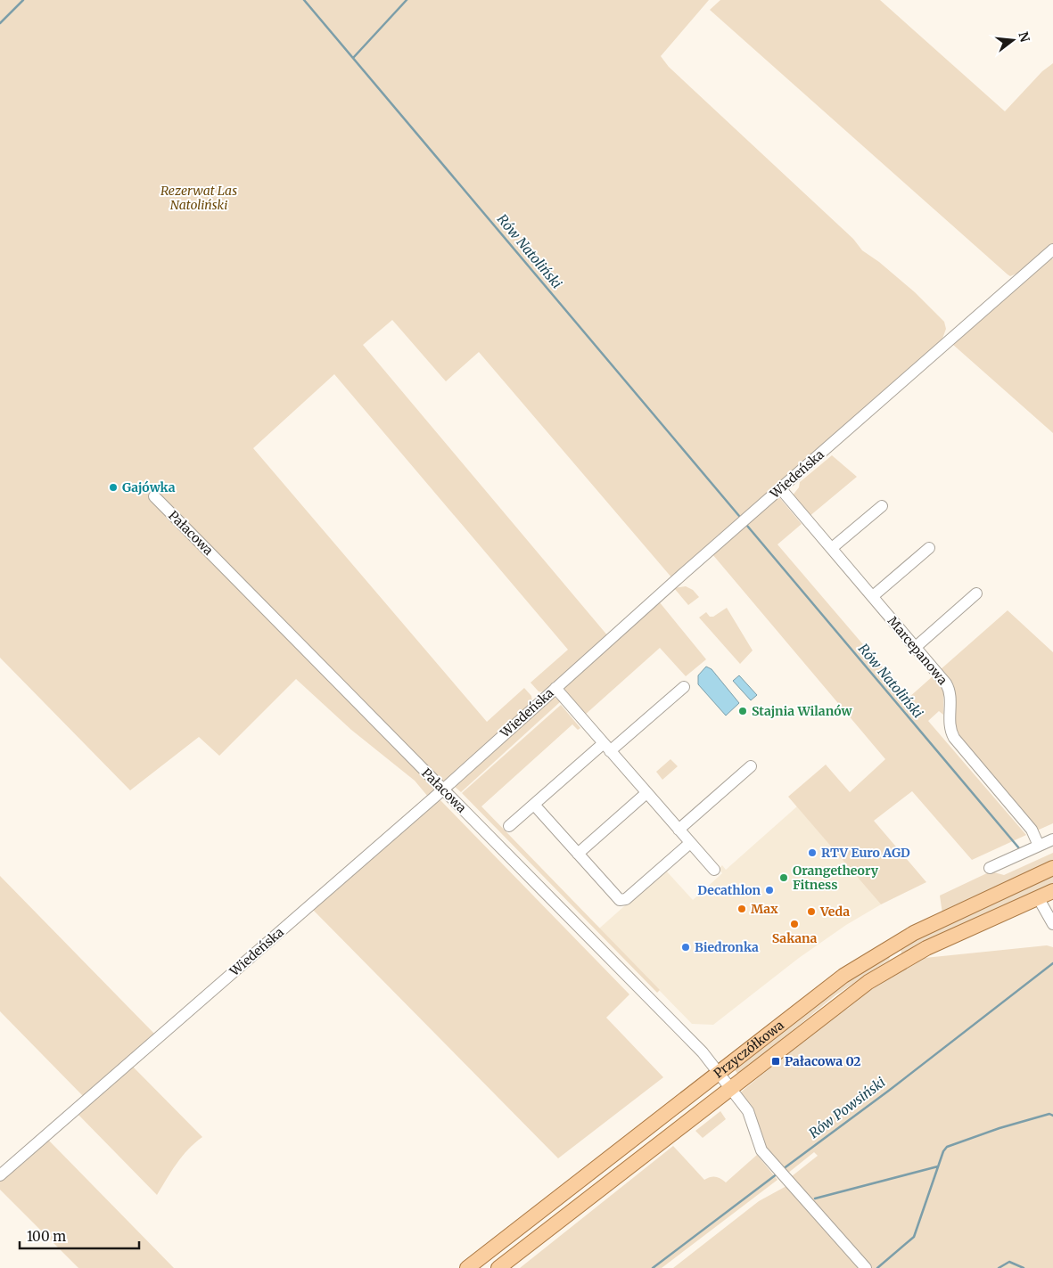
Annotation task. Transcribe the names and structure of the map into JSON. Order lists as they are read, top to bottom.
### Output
{
  "streets": {
    "main road": ["Przyczółkowa"],
    "street": ["Wiedeńska", "Pałacowa", "Marcepanowa"]
  },
  "crossings": [
    ["Wiedeńska", "Pałacowa"],
    ["Wiedeńska", "Marcepanowa"],
    ["Pałacowa", "Przyczółkowa"]
  ],
  "water": ["Rów Natoliński", "Rów Powsiński"],
  "parks": ["Rezerwat Las Natoliński"],
  "places": {
    "other": [
      "Gajówka",
      "Stajnia Wilanów",
      "RTV Euro AGD",
      "Orangetheory Fitness",
      "Decathlon",
      "Max",
      "Veda",
      "Sakana",
      "Biedronka"
    ],
    "transit": ["Pałacowa 02"]
  },
  "scale_bar": "100 m",
  "north": "right"
}
